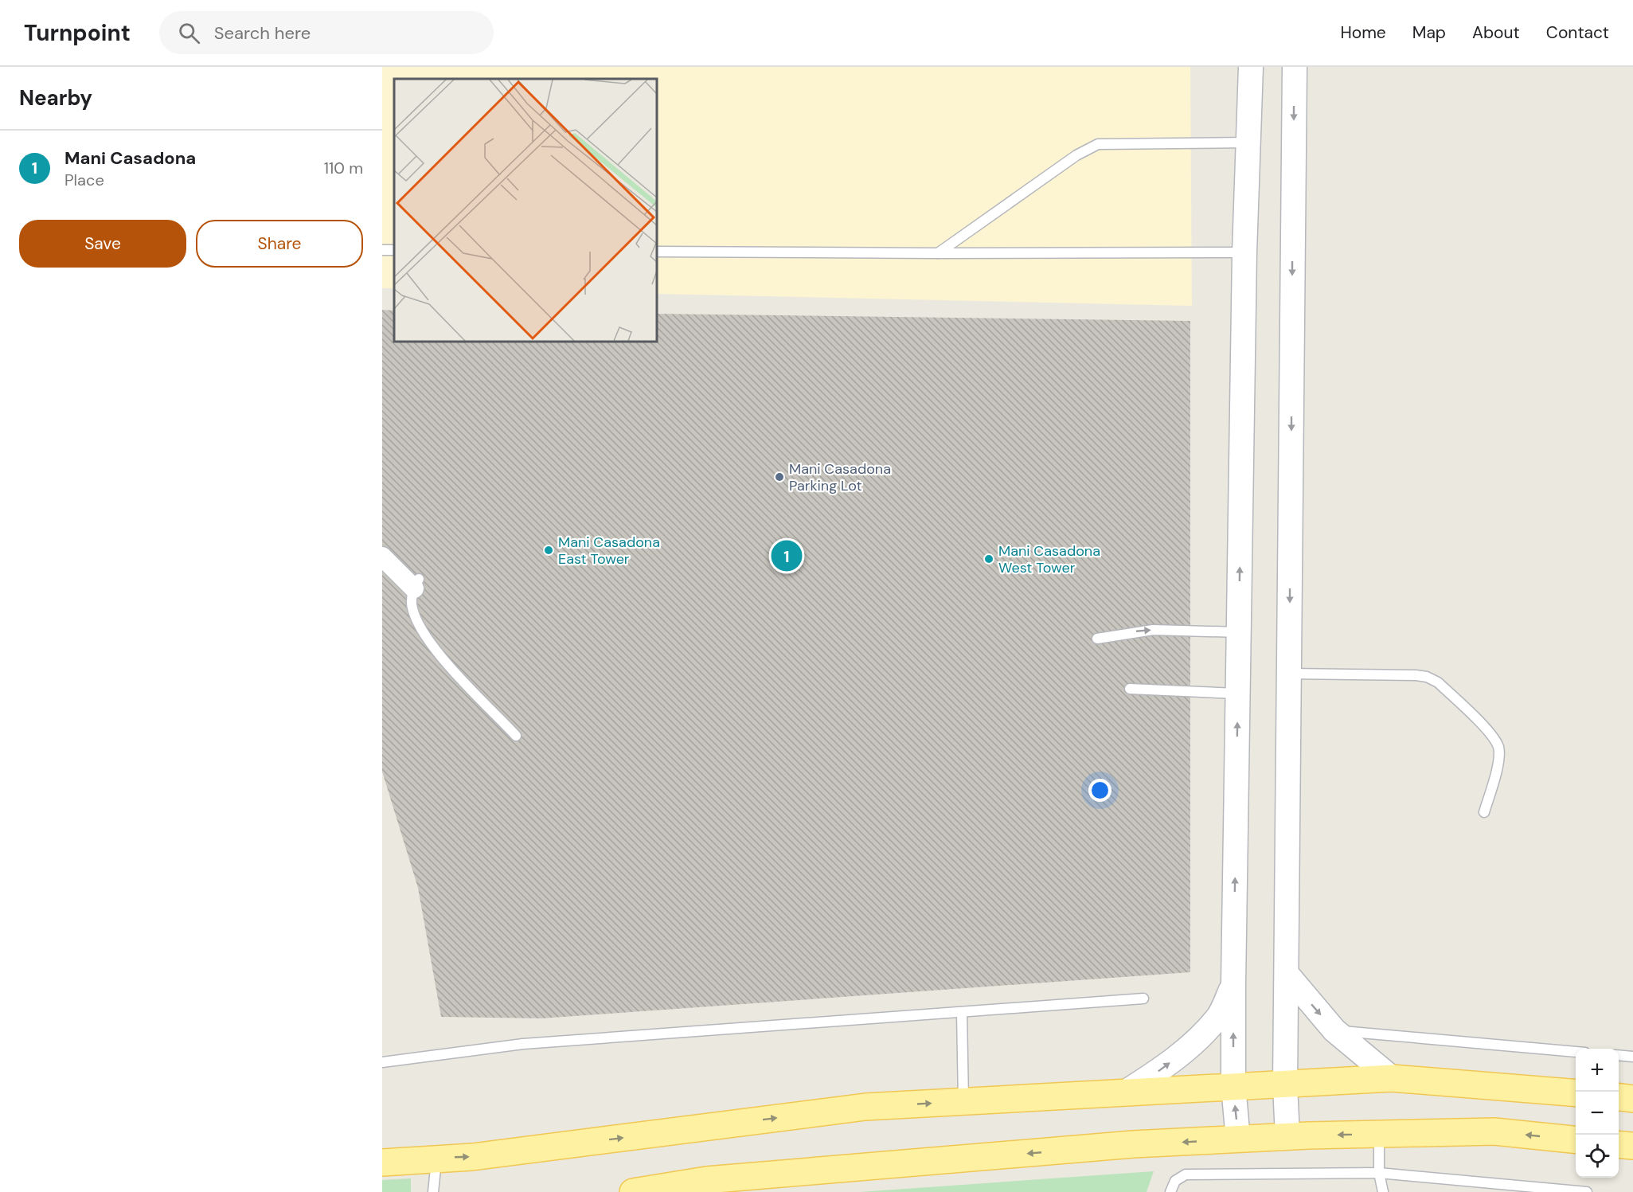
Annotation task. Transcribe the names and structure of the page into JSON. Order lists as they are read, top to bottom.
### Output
{
  "places": ["Mani Casadona Parking Lot", "Mani Casadona East Tower", "Mani Casadona West Tower"],
  "page": {
    "header": "Turnpoint",
    "search": "Search here",
    "nav": [
      "Home",
      "Map",
      "About",
      "Contact"
    ],
    "heading": "Nearby",
    "list": [
      {
        "mark": "1",
        "name": "Mani Casadona",
        "note": "Place",
        "value": "110 m"
      }
    ],
    "buttons": ["Save", "Share"],
    "pins": "1",
    "map_buttons": ["+", "−"]
  }
}
